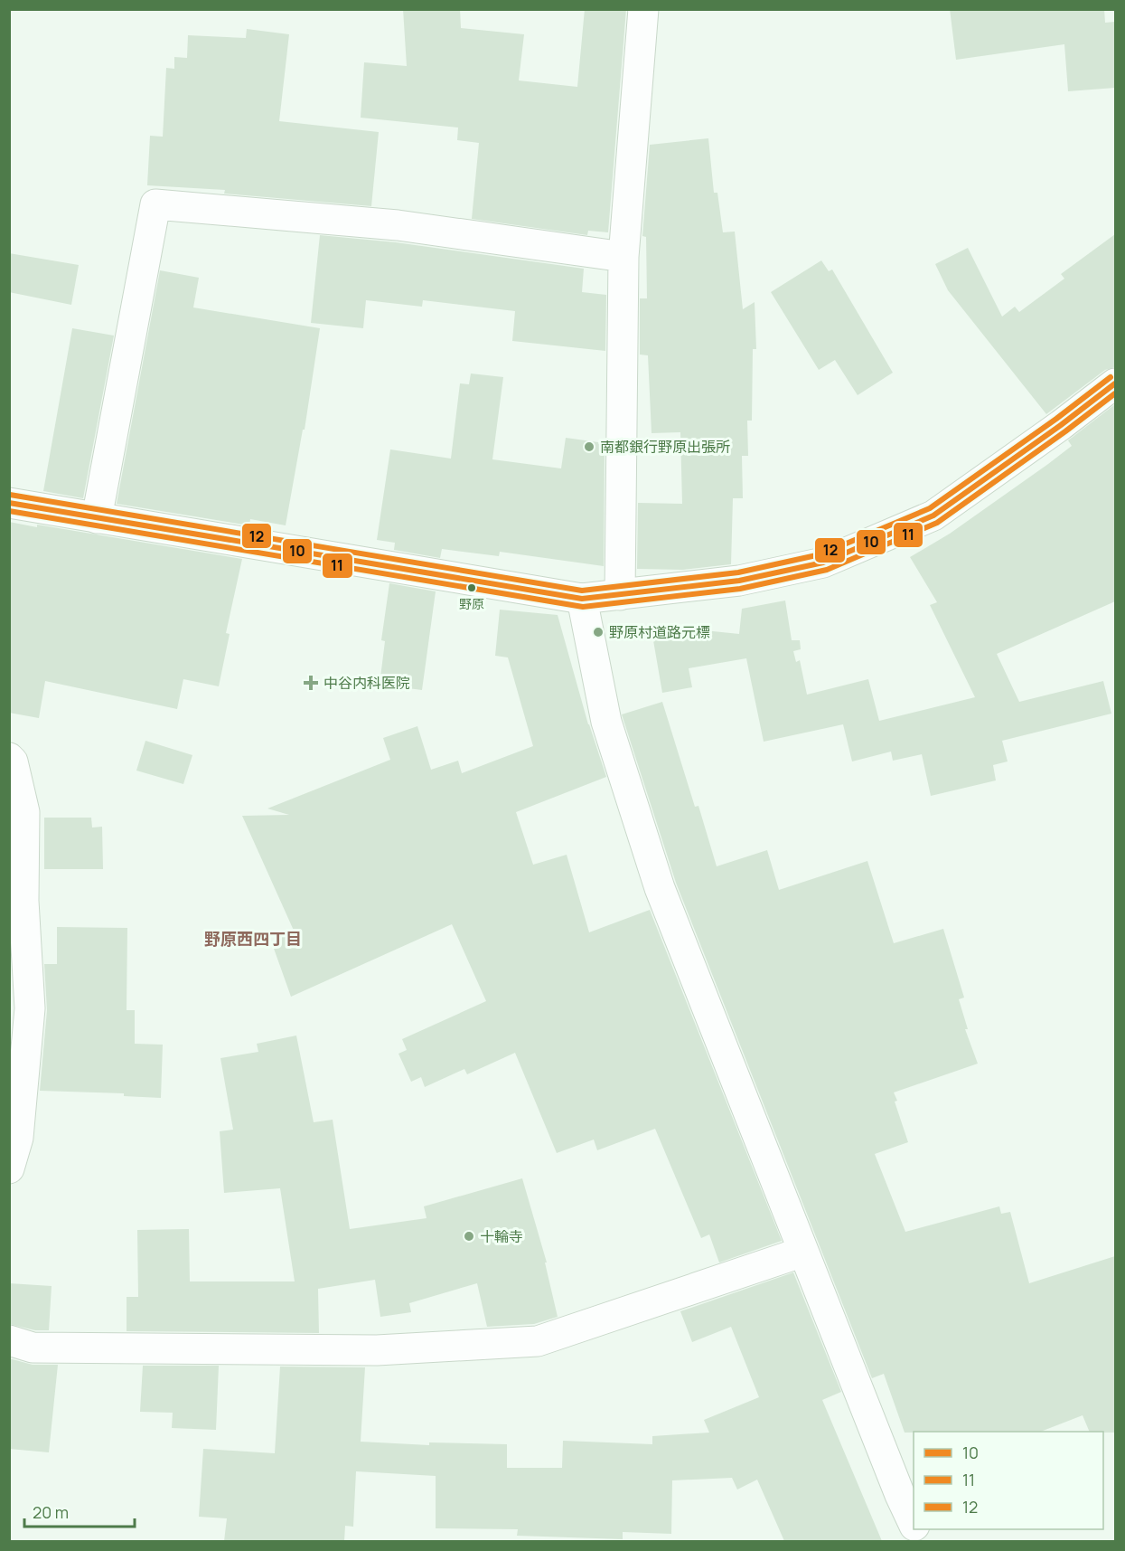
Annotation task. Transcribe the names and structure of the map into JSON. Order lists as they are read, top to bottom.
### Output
{
  "districts": ["野原西四丁目"],
  "places": {
    "other": [
      "南都銀行野原出張所",
      "野原",
      "野原村道路元標",
      "十輪寺"
    ],
    "health": ["中谷内科医院"]
  },
  "lines": ["transit line 12", "transit line 10", "transit line 11"],
  "legend": ["10", "11", "12"],
  "scale_bar": "20 m"
}
